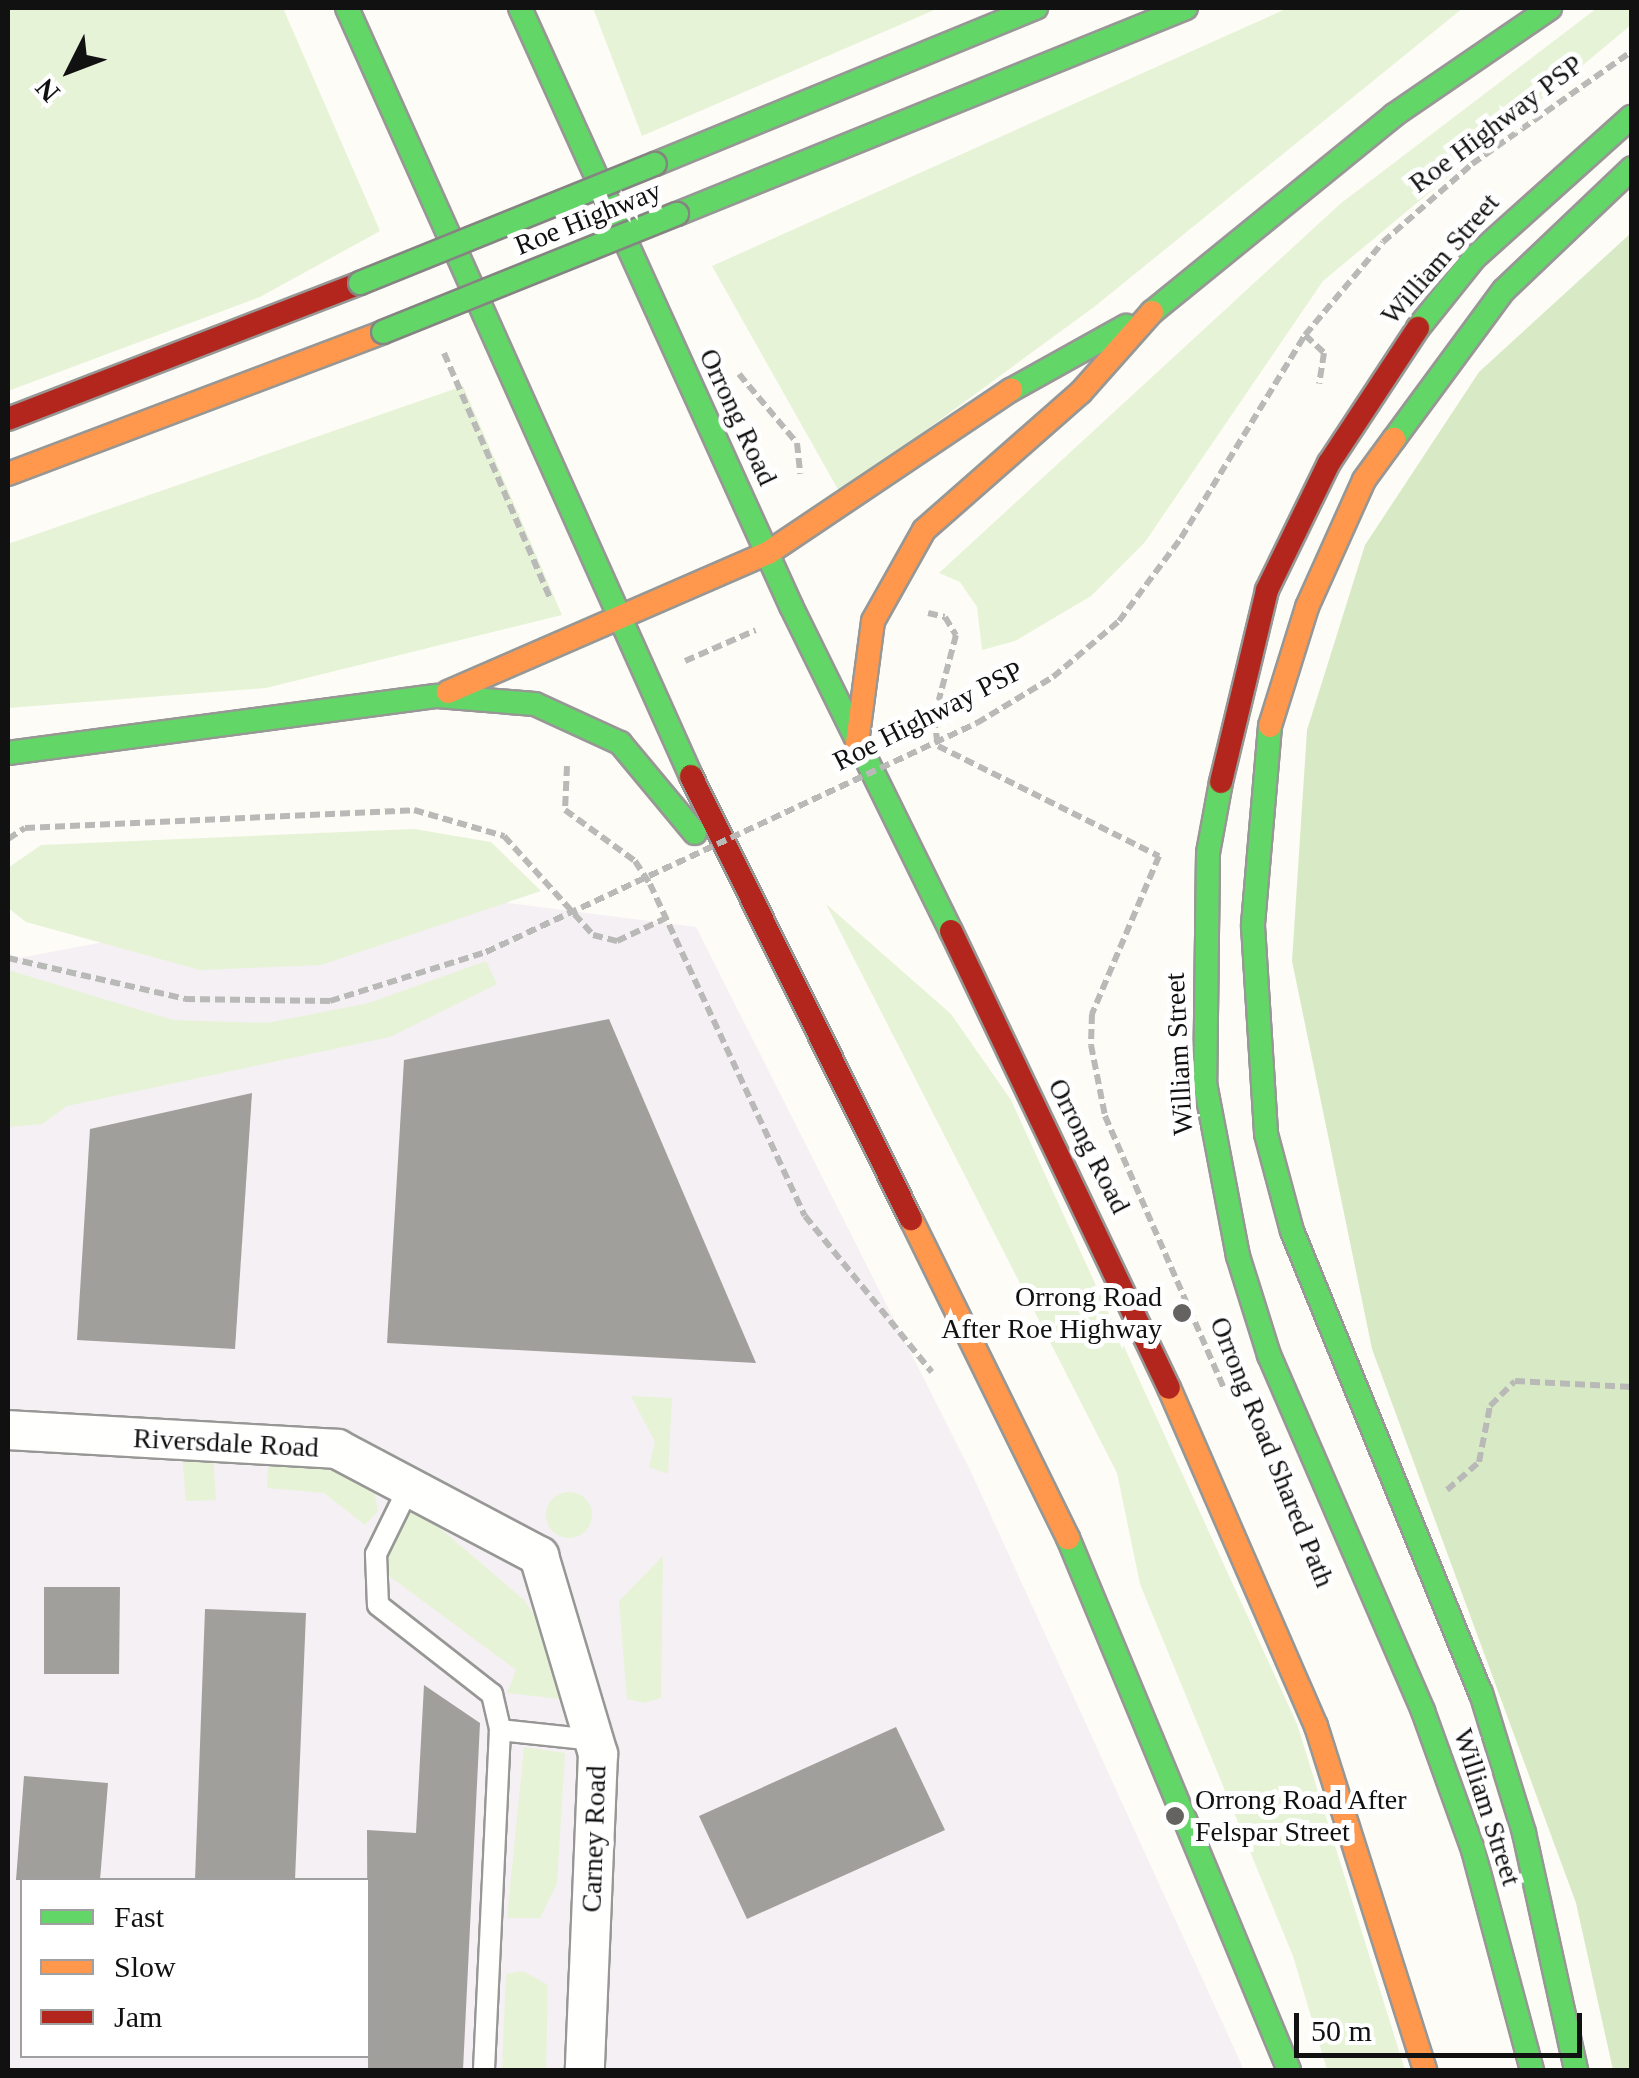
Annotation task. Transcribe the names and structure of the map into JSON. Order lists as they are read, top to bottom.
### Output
{
  "streets": {
    "main road": ["Roe Highway", "William Street", "Orrong Road"],
    "street": ["Riversdale Road", "Carney Road"],
    "path": ["Roe Highway PSP", "Orrong Road Shared Path"]
  },
  "crossings": [
    ["Riversdale Road", "Carney Road"]
  ],
  "places": ["Orrong Road After Roe Highway", "Orrong Road After Felspar Street"],
  "legend": ["Fast", "Slow", "Jam"],
  "scale_bar": "50 m",
  "north": "bottom left"
}
